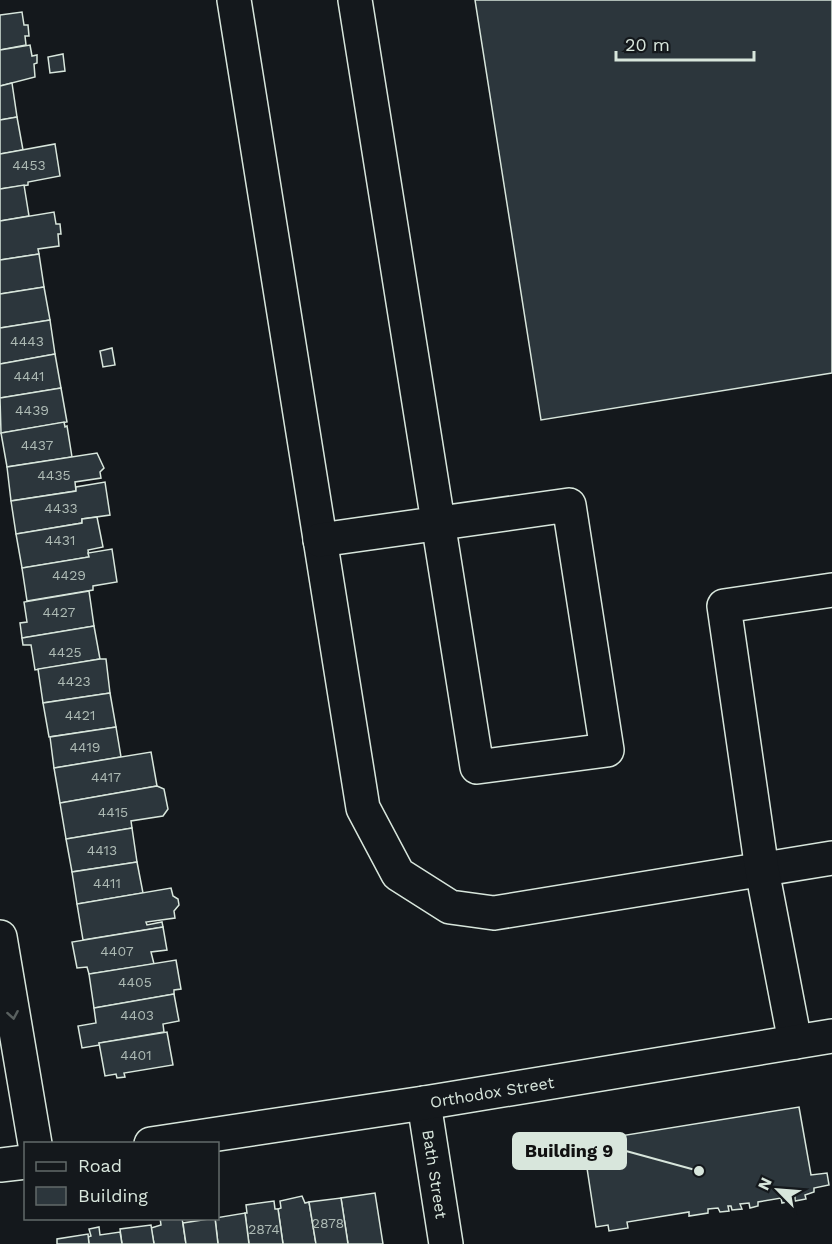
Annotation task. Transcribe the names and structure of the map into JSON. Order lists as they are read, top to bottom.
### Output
{
  "streets": {
    "street": ["Orthodox Street", "Bath Street"]
  },
  "crossings": [
    ["Orthodox Street", "Bath Street"]
  ],
  "places": ["Building 9"],
  "house_numbers": [
    "4453",
    "4443",
    "4441",
    "4439",
    "4437",
    "4435",
    "4433",
    "4431",
    "4429",
    "4427",
    "4425",
    "4423",
    "4421",
    "4419",
    "4417",
    "4415",
    "4413",
    "4411",
    "4407",
    "4405",
    "4403",
    "4401",
    "2878",
    "2874"
  ],
  "legend": ["Road", "Building"],
  "scale_bar": "20 m",
  "north": "top left"
}
